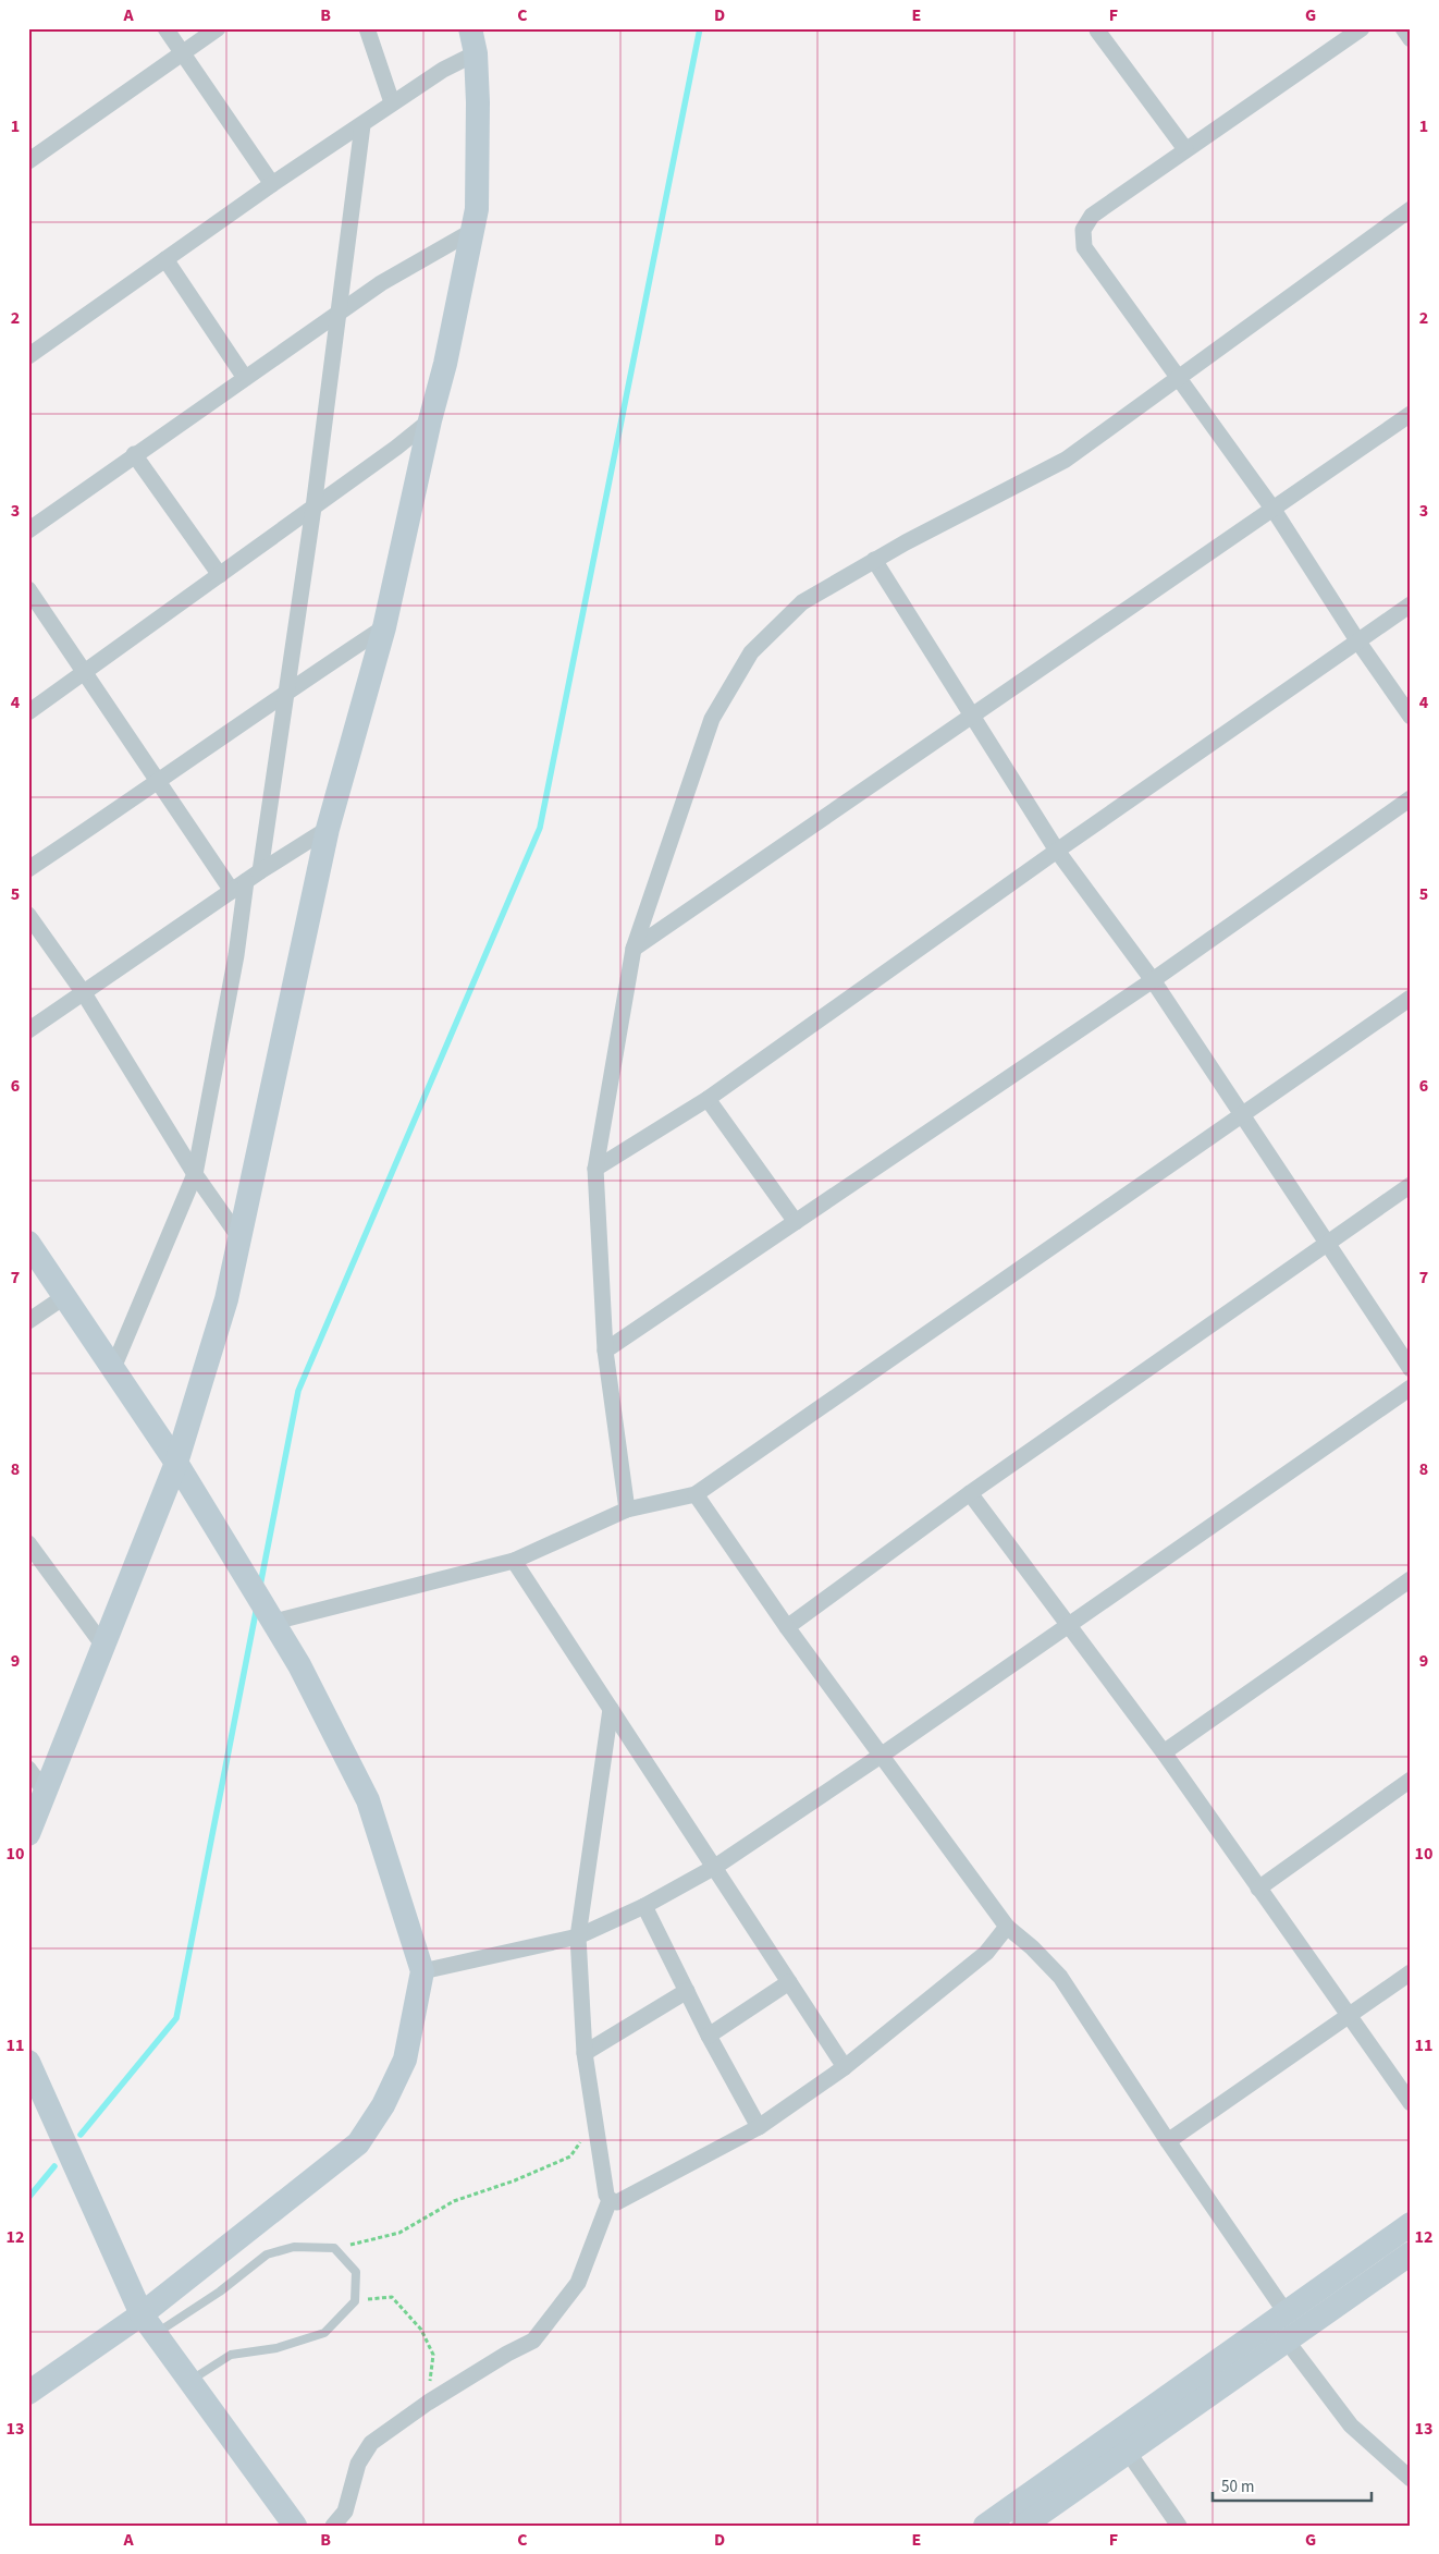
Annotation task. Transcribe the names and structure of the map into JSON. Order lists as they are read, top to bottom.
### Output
{
  "scale_bar": "50 m",
  "grid": {
    "columns": [
      "A",
      "B",
      "C",
      "D",
      "E",
      "F",
      "G"
    ],
    "rows": [
      "1",
      "2",
      "3",
      "4",
      "5",
      "6",
      "7",
      "8",
      "9",
      "10",
      "11",
      "12",
      "13"
    ]
  }
}
